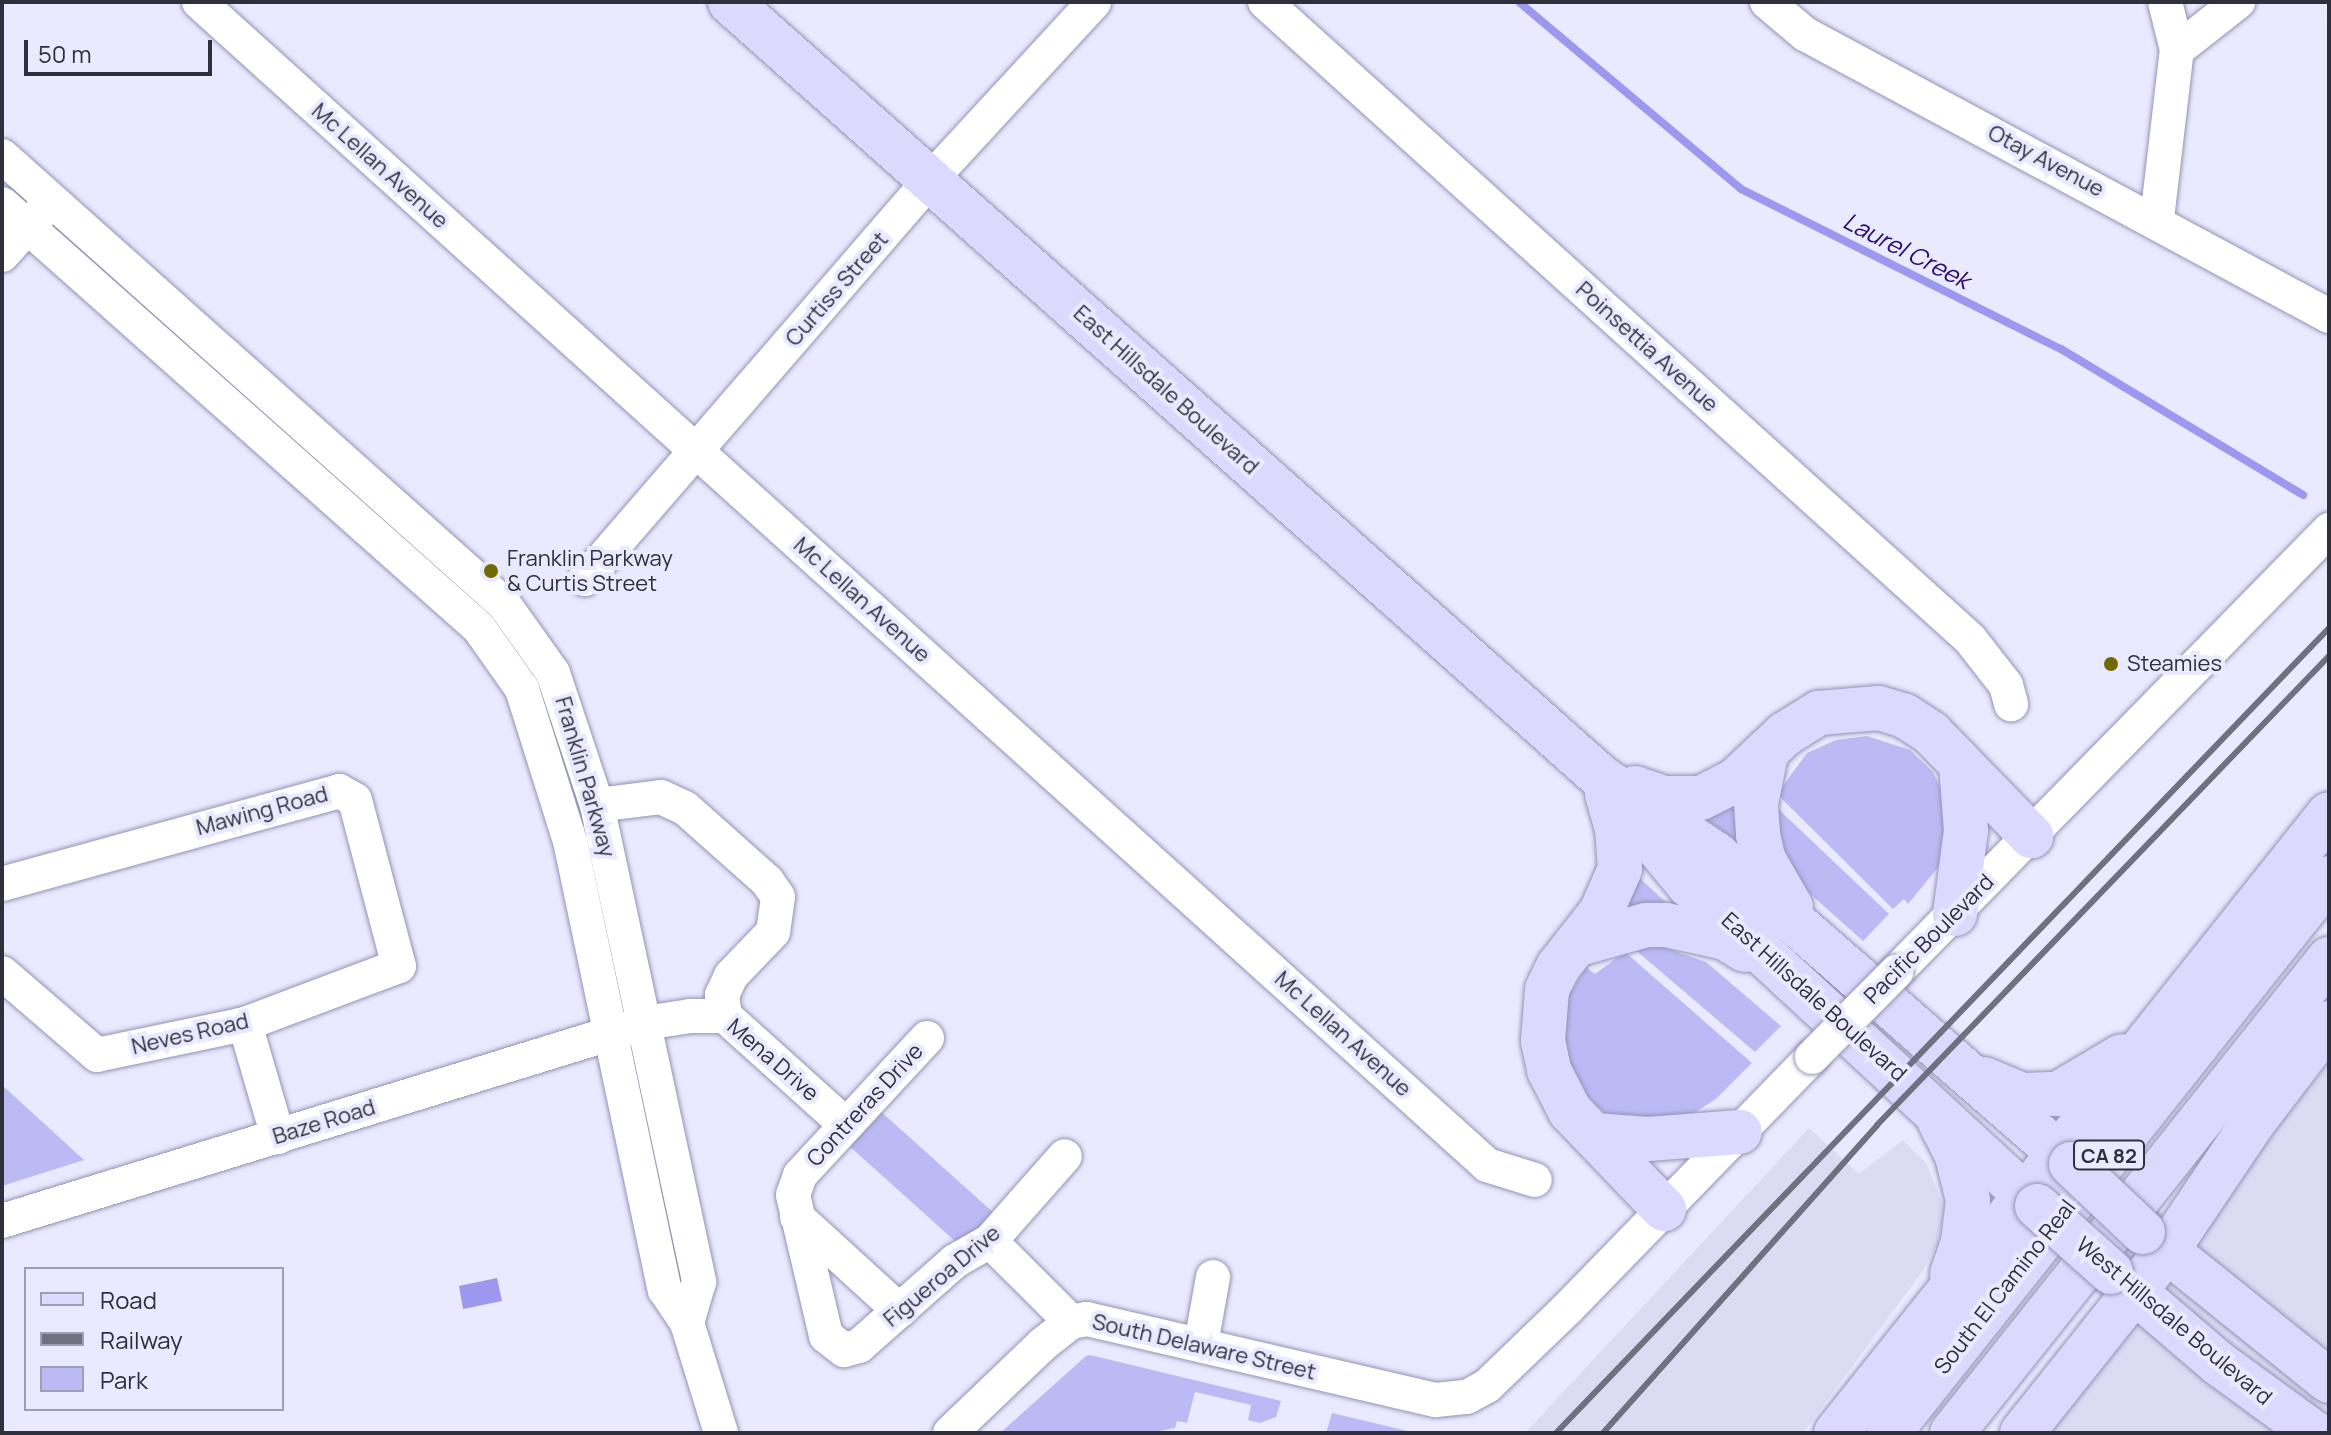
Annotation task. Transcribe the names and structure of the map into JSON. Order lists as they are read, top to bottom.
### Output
{
  "streets": {
    "main road": [
      "East Hillsdale Boulevard",
      "CA 82",
      "South El Camino Real",
      "West Hillsdale Boulevard"
    ],
    "street": [
      "Otay Avenue",
      "Mc Lellan Avenue",
      "Curtiss Street",
      "Poinsettia Avenue",
      "Franklin Parkway",
      "Mawing Road",
      "Pacific Boulevard",
      "Neves Road",
      "Mena Drive",
      "Contreras Drive",
      "Baze Road",
      "Figueroa Drive",
      "South Delaware Street"
    ]
  },
  "crossings": [
    ["Mc Lellan Avenue", "Curtiss Street"],
    ["Curtiss Street", "East Hillsdale Boulevard"],
    ["East Hillsdale Boulevard", "West Hillsdale Boulevard"],
    ["Franklin Parkway", "Mena Drive"],
    ["Franklin Parkway", "Baze Road"],
    ["Mawing Road", "Neves Road"],
    ["Pacific Boulevard", "South Delaware Street"],
    ["Mena Drive", "Contreras Drive"],
    ["Mena Drive", "Baze Road"],
    ["Contreras Drive", "Figueroa Drive"]
  ],
  "water": ["Laurel Creek"],
  "places": ["Franklin Parkway & Curtis Street", "Steamies"],
  "legend": ["Road", "Railway", "Park"],
  "scale_bar": "50 m"
}
